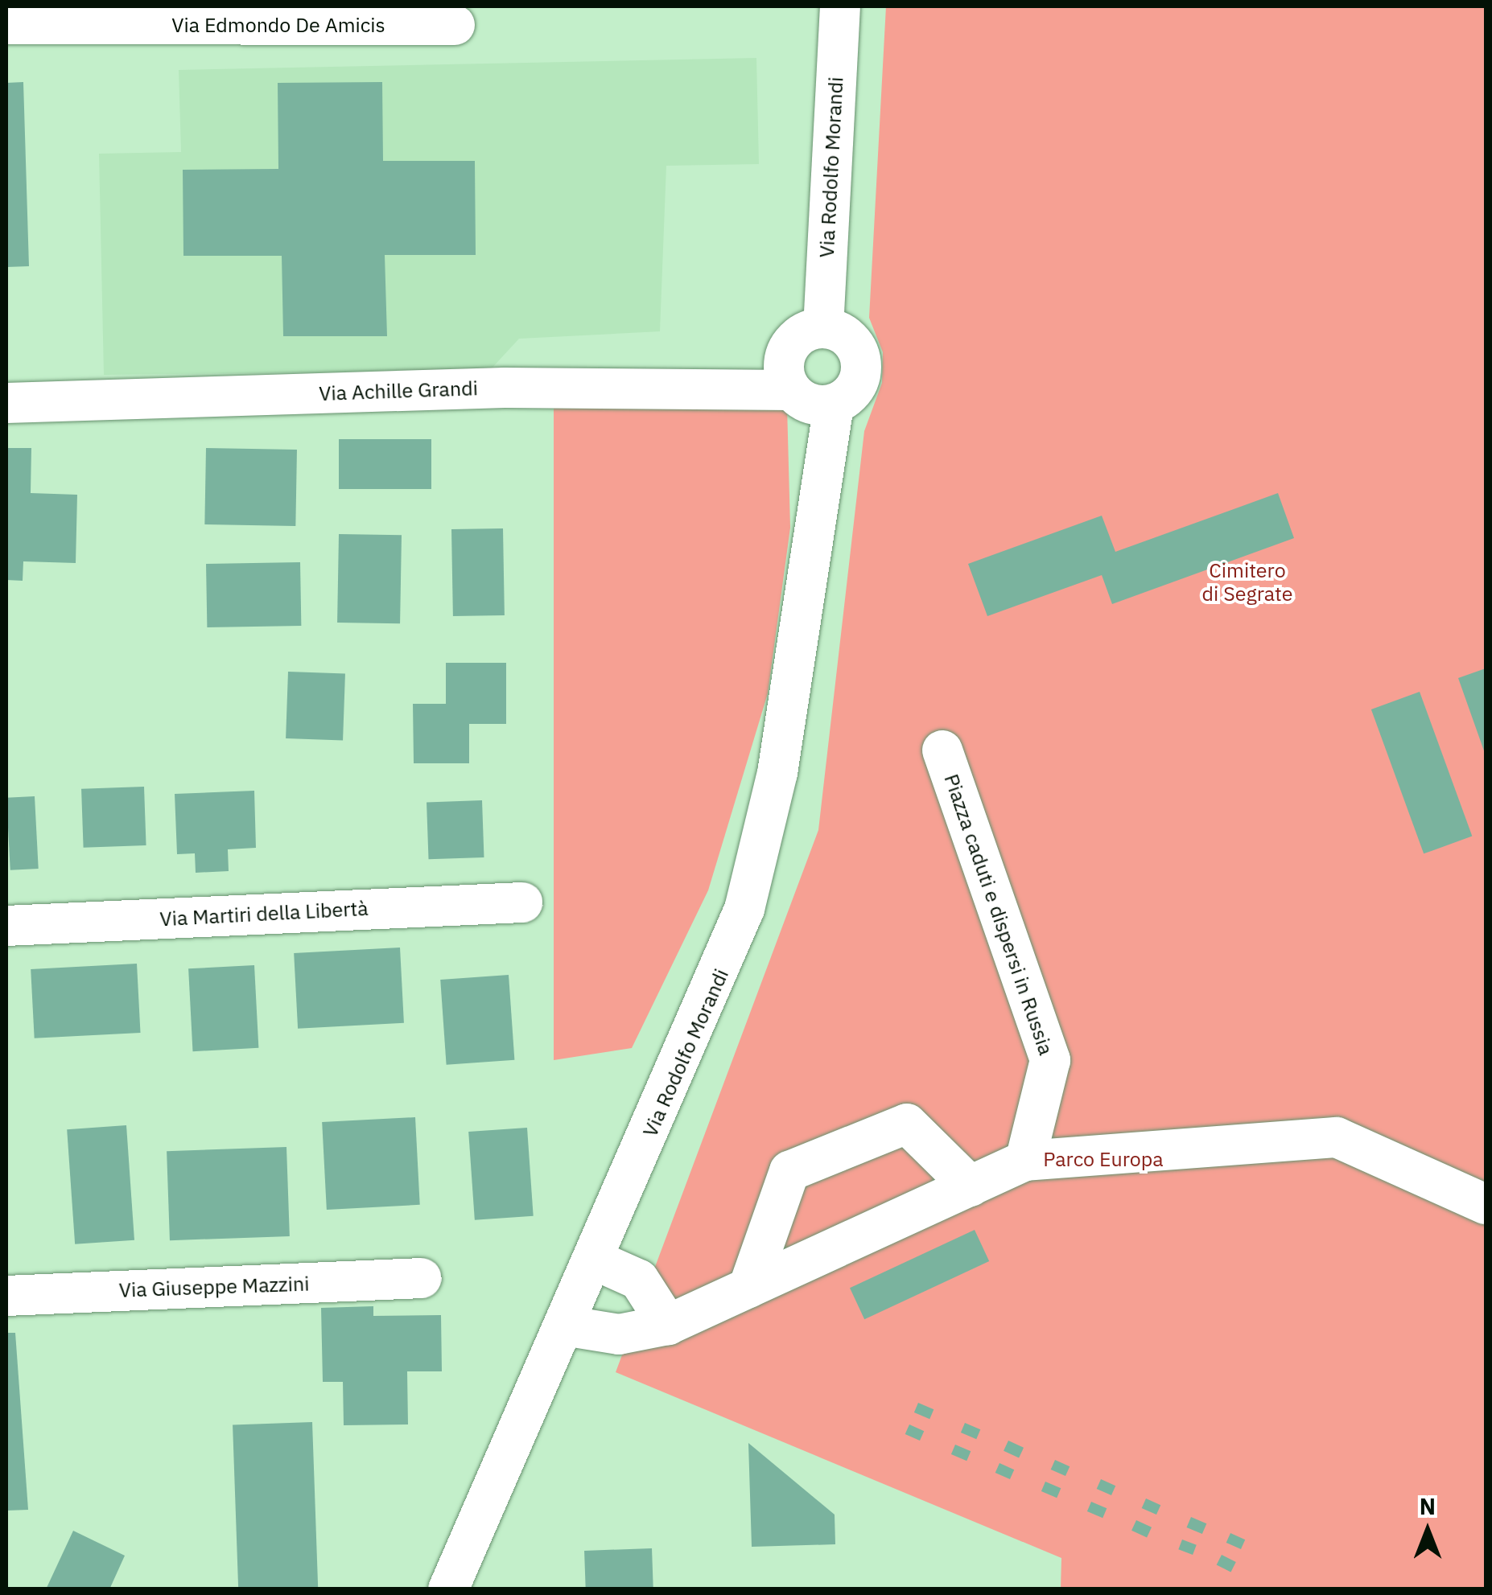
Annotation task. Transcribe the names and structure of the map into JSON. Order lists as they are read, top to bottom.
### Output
{
  "streets": {
    "street": [
      "Via Edmondo De Amicis",
      "Via Rodolfo Morandi",
      "Via Achille Grandi",
      "Via Martiri della Libertà",
      "Piazza caduti e dispersi in Russia",
      "Via Giuseppe Mazzini"
    ]
  },
  "crossings": [
    ["Via Rodolfo Morandi", "Via Achille Grandi"]
  ],
  "parks": ["Cimitero di Segrate", "Parco Europa"],
  "north": "top"
}
